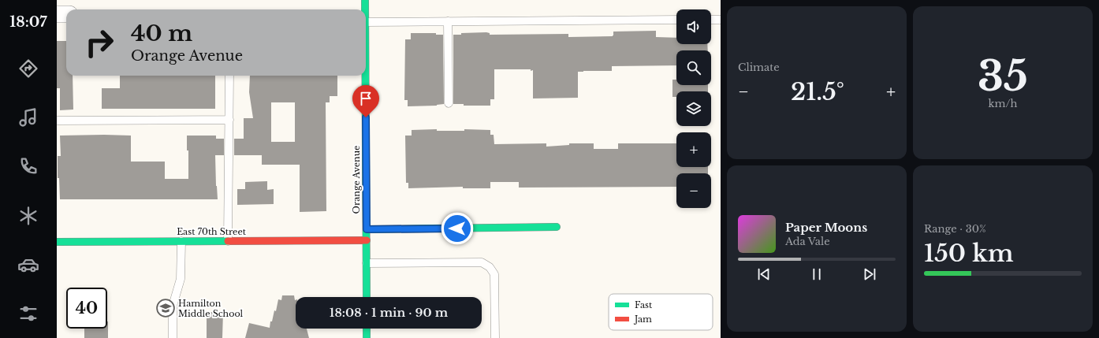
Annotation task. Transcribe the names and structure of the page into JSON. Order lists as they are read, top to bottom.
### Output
{
  "streets": {
    "street": ["Orange Avenue", "East 70th Street"]
  },
  "crossings": [
    ["Orange Avenue", "East 70th Street"]
  ],
  "places": {
    "school or university": ["Hamilton Middle School"]
  },
  "legend": ["Fast", "Jam"],
  "page": {
    "tabs": "18:07",
    "tile": [
      "Climate",
      ["35", "km/h"],
      ["Range · 30%", "150 km"]
    ],
    "map_buttons": ["+", "−"],
    "turn": ["40 m", "Orange Avenue"],
    "heat": ["−", "21.5°", "+"],
    "song": ["Paper Moons", "Ada Vale"],
    "limit": "40",
    "trip": "18:08 · 1 min · 90 m"
  }
}
